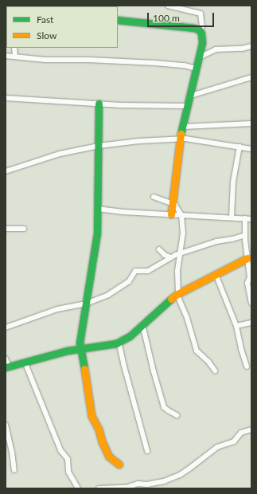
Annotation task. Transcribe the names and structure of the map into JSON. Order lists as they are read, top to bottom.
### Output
{
  "legend": ["Fast", "Slow"],
  "scale_bar": "100 m"
}
